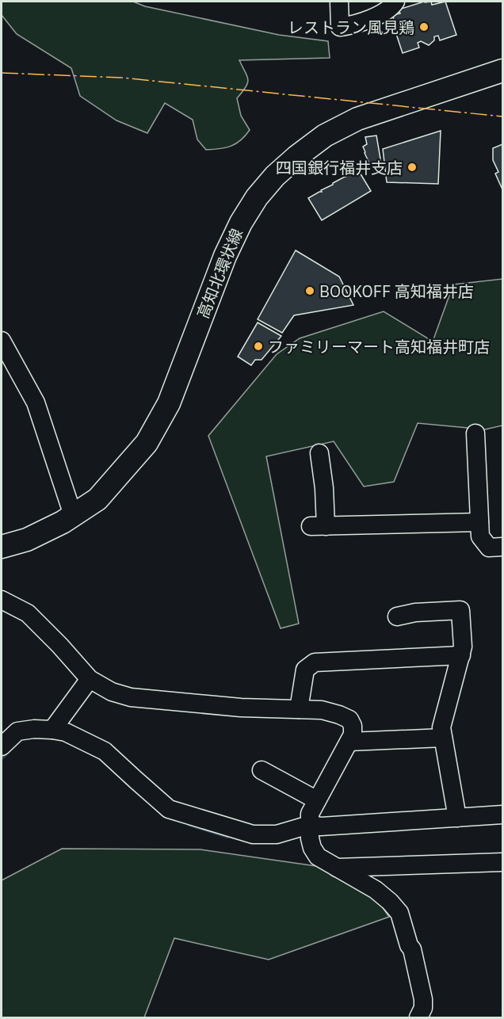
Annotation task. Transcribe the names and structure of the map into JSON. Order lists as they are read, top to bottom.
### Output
{
  "streets": {
    "main road": ["高知北環状線"]
  },
  "places": [
    "レストラン風見鶏",
    "四国銀行福井支店",
    "BOOKOFF 高知福井店",
    "ファミリーマート高知福井町店"
  ]
}
